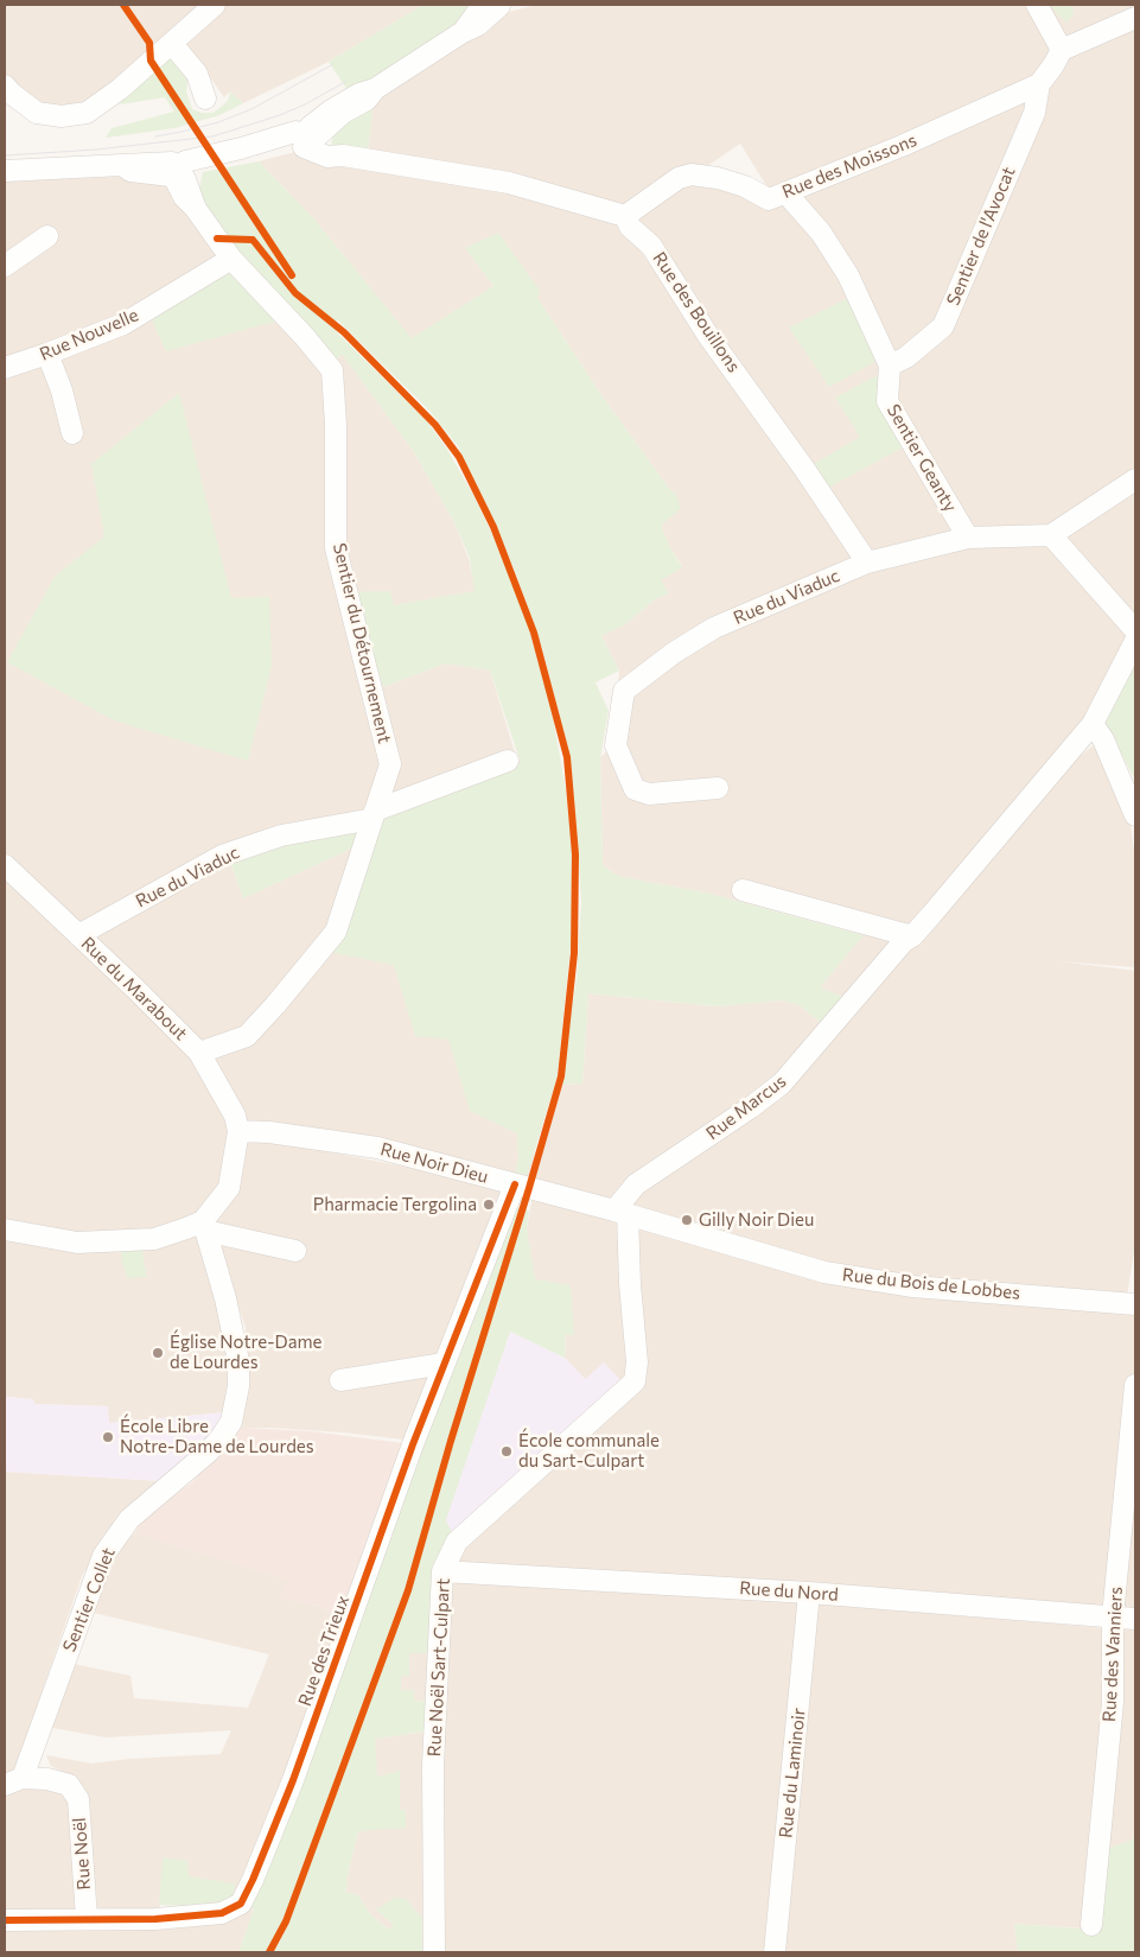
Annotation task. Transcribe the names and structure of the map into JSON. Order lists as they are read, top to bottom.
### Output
{
  "streets": {
    "street": [
      "Rue des Moissons",
      "Sentier de l'Avocat",
      "Rue des Bouillons",
      "Rue Nouvelle",
      "Sentier Geanty",
      "Rue du Viaduc",
      "Sentier du Détournement",
      "Rue du Marabout",
      "Rue Marcus",
      "Rue Noir Dieu",
      "Rue du Bois de Lobbes",
      "Rue du Nord",
      "Sentier Collet",
      "Rue des Trieux",
      "Rue des Vanniers",
      "Rue Noël Sart-Culpart",
      "Rue du Laminoir",
      "Rue Noël"
    ]
  },
  "crossings": [
    ["Rue des Moissons", "Sentier de l'Avocat"],
    ["Rue des Moissons", "Rue des Bouillons"],
    ["Rue des Moissons", "Sentier Geanty"],
    ["Sentier de l'Avocat", "Sentier Geanty"],
    ["Rue des Bouillons", "Rue du Viaduc"],
    ["Rue Nouvelle", "Sentier du Détournement"],
    ["Sentier Geanty", "Rue du Viaduc"],
    ["Rue du Viaduc", "Sentier du Détournement"],
    ["Rue du Viaduc", "Rue du Marabout"],
    ["Sentier du Détournement", "Rue du Marabout"],
    ["Rue du Marabout", "Rue Noir Dieu"],
    ["Rue Marcus", "Rue Noir Dieu"],
    ["Rue Marcus", "Rue du Bois de Lobbes"],
    ["Rue Marcus", "Rue Noël Sart-Culpart"],
    ["Rue Noir Dieu", "Rue du Bois de Lobbes"],
    ["Rue Noir Dieu", "Rue des Trieux"],
    ["Rue Noir Dieu", "Rue Noël Sart-Culpart"],
    ["Rue du Bois de Lobbes", "Rue Noël Sart-Culpart"],
    ["Rue du Nord", "Rue des Vanniers"],
    ["Rue du Nord", "Rue Noël Sart-Culpart"],
    ["Rue du Nord", "Rue du Laminoir"],
    ["Sentier Collet", "Rue Noël"],
    ["Rue des Trieux", "Rue Noël"]
  ],
  "places": [
    "Pharmacie Tergolina",
    "Gilly Noir Dieu",
    "Église Notre-Dame de Lourdes",
    "École Libre Notre-Dame de Lourdes",
    "École communale du Sart-Culpart"
  ]
}
